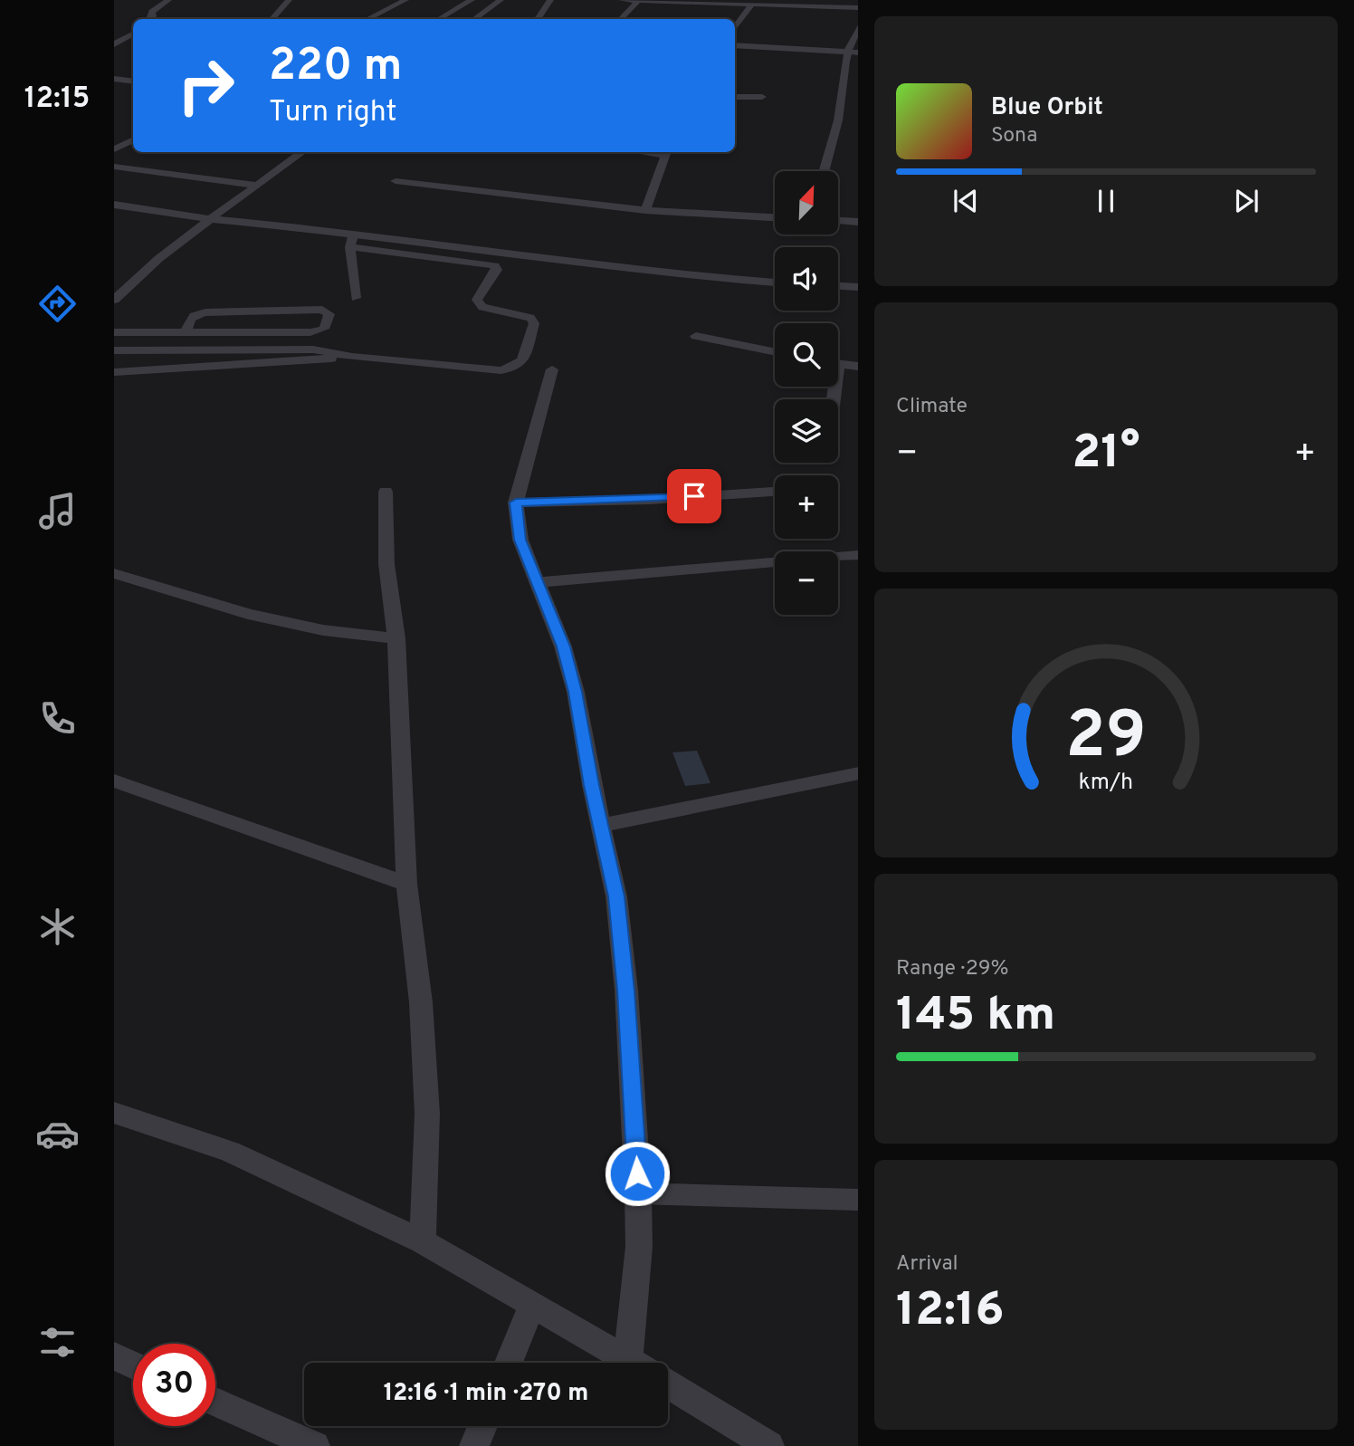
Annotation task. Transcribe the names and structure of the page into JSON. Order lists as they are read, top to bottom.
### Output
{
  "north": "top right",
  "page": {
    "tabs": "12:15",
    "turn": ["220 m", "Turn right"],
    "song": ["Blue Orbit", "Sona"],
    "map_buttons": ["+", "−"],
    "tile": [
      "Climate",
      ["Range · 29%", "145 km"],
      ["Arrival", "12:16"]
    ],
    "heat": ["−", "21°", "+"],
    "limit": "30",
    "trip": "12:16 · 1 min · 270 m",
    "gauge": ["29", "km/h"]
  }
}
